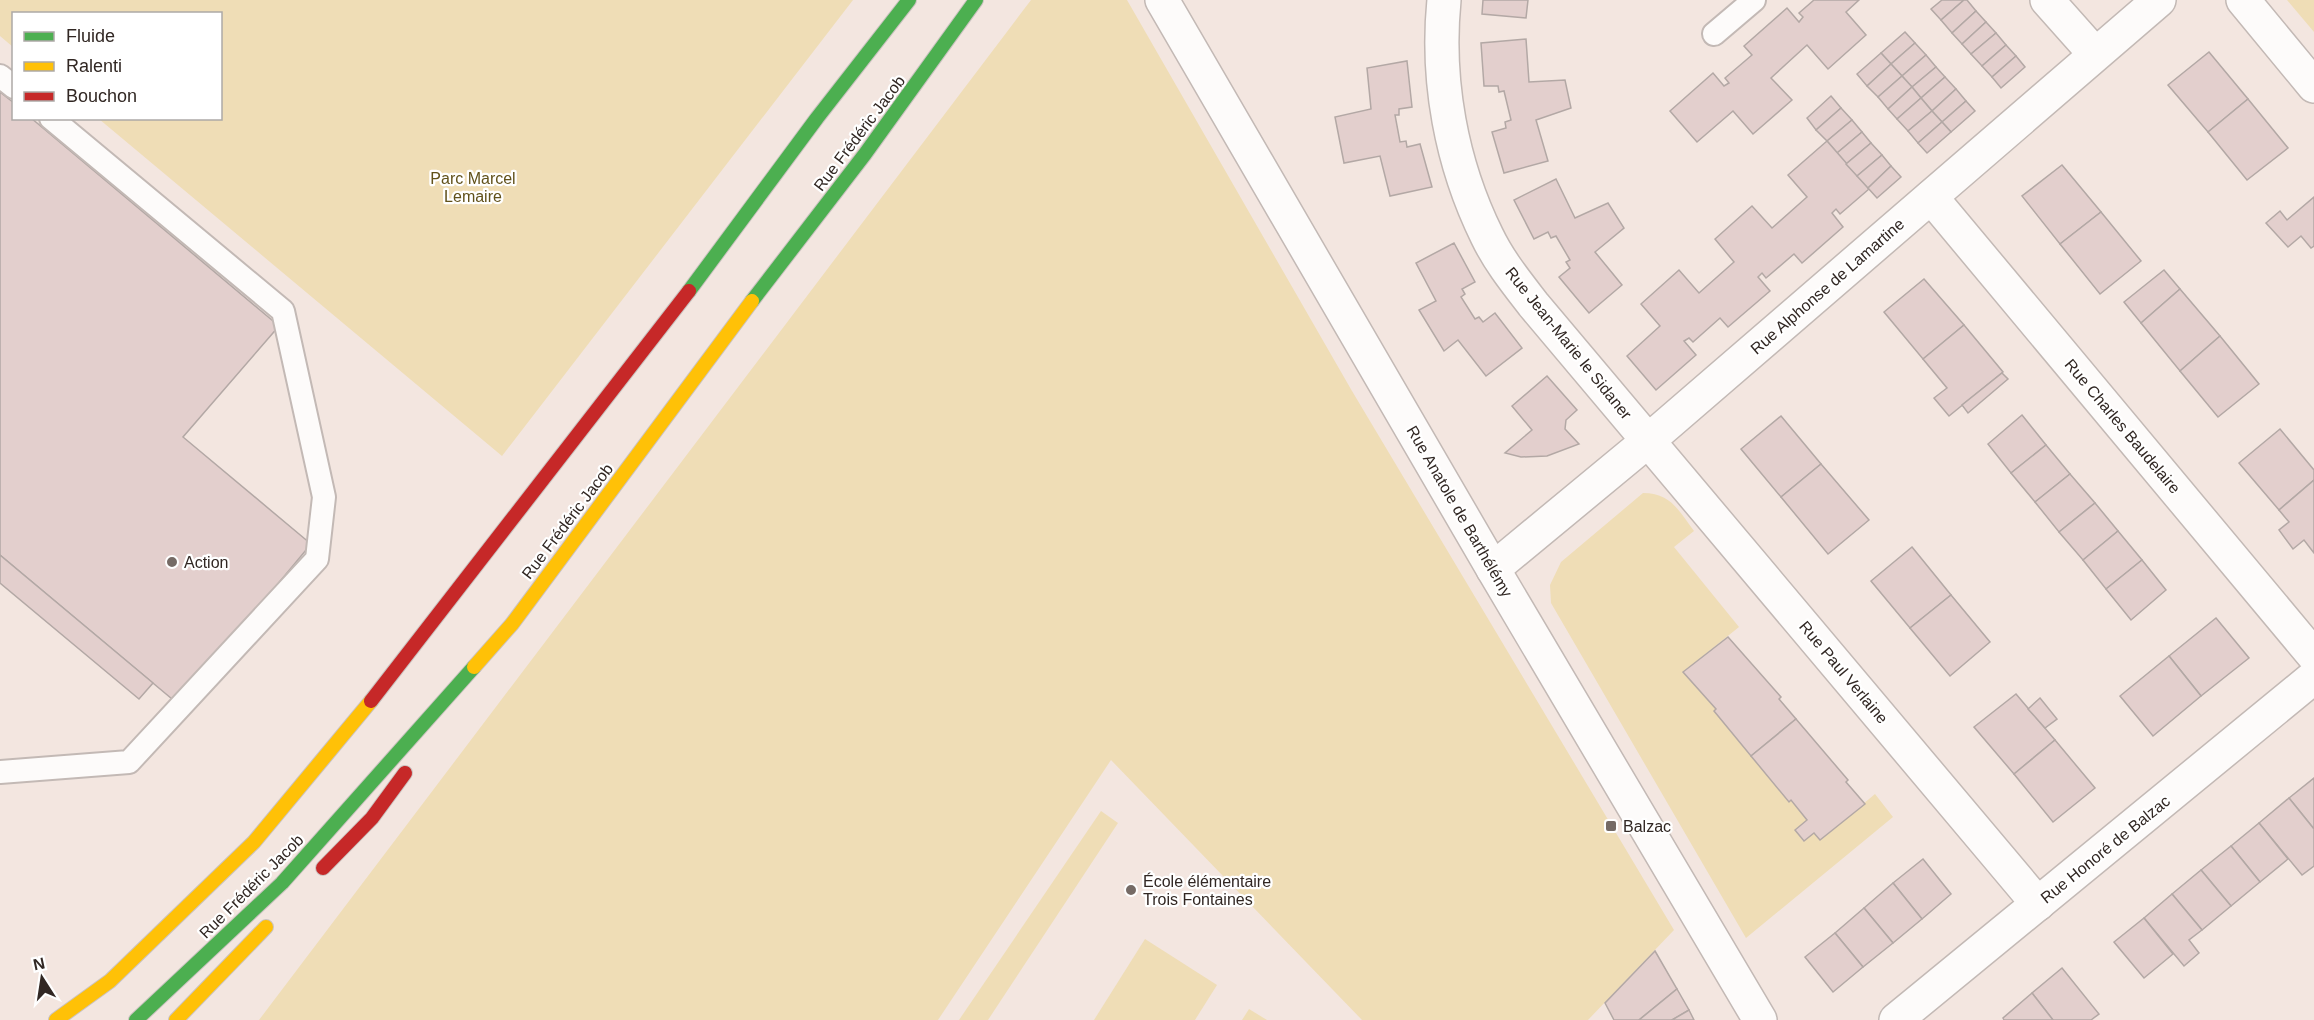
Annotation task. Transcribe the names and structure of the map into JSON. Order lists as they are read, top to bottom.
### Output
{
  "streets": {
    "highway": ["Rue Frédéric Jacob"],
    "street": [
      "Rue Alphonse de Lamartine",
      "Rue Jean-Marie le Sidaner",
      "Rue Charles Baudelaire",
      "Rue Anatole de Barthélémy",
      "Rue Paul Verlaine",
      "Rue Honoré de Balzac"
    ]
  },
  "crossings": [
    ["Rue Alphonse de Lamartine", "Rue Jean-Marie le Sidaner"],
    ["Rue Alphonse de Lamartine", "Rue Charles Baudelaire"],
    ["Rue Alphonse de Lamartine", "Rue Anatole de Barthélémy"],
    ["Rue Alphonse de Lamartine", "Rue Paul Verlaine"],
    ["Rue Jean-Marie le Sidaner", "Rue Paul Verlaine"],
    ["Rue Paul Verlaine", "Rue Honoré de Balzac"]
  ],
  "parks": ["Parc Marcel Lemaire"],
  "places": {
    "other": ["Action", "École élémentaire Trois Fontaines"],
    "transit": ["Balzac"]
  },
  "legend": ["Fluide", "Ralenti", "Bouchon"],
  "north": "top"
}
